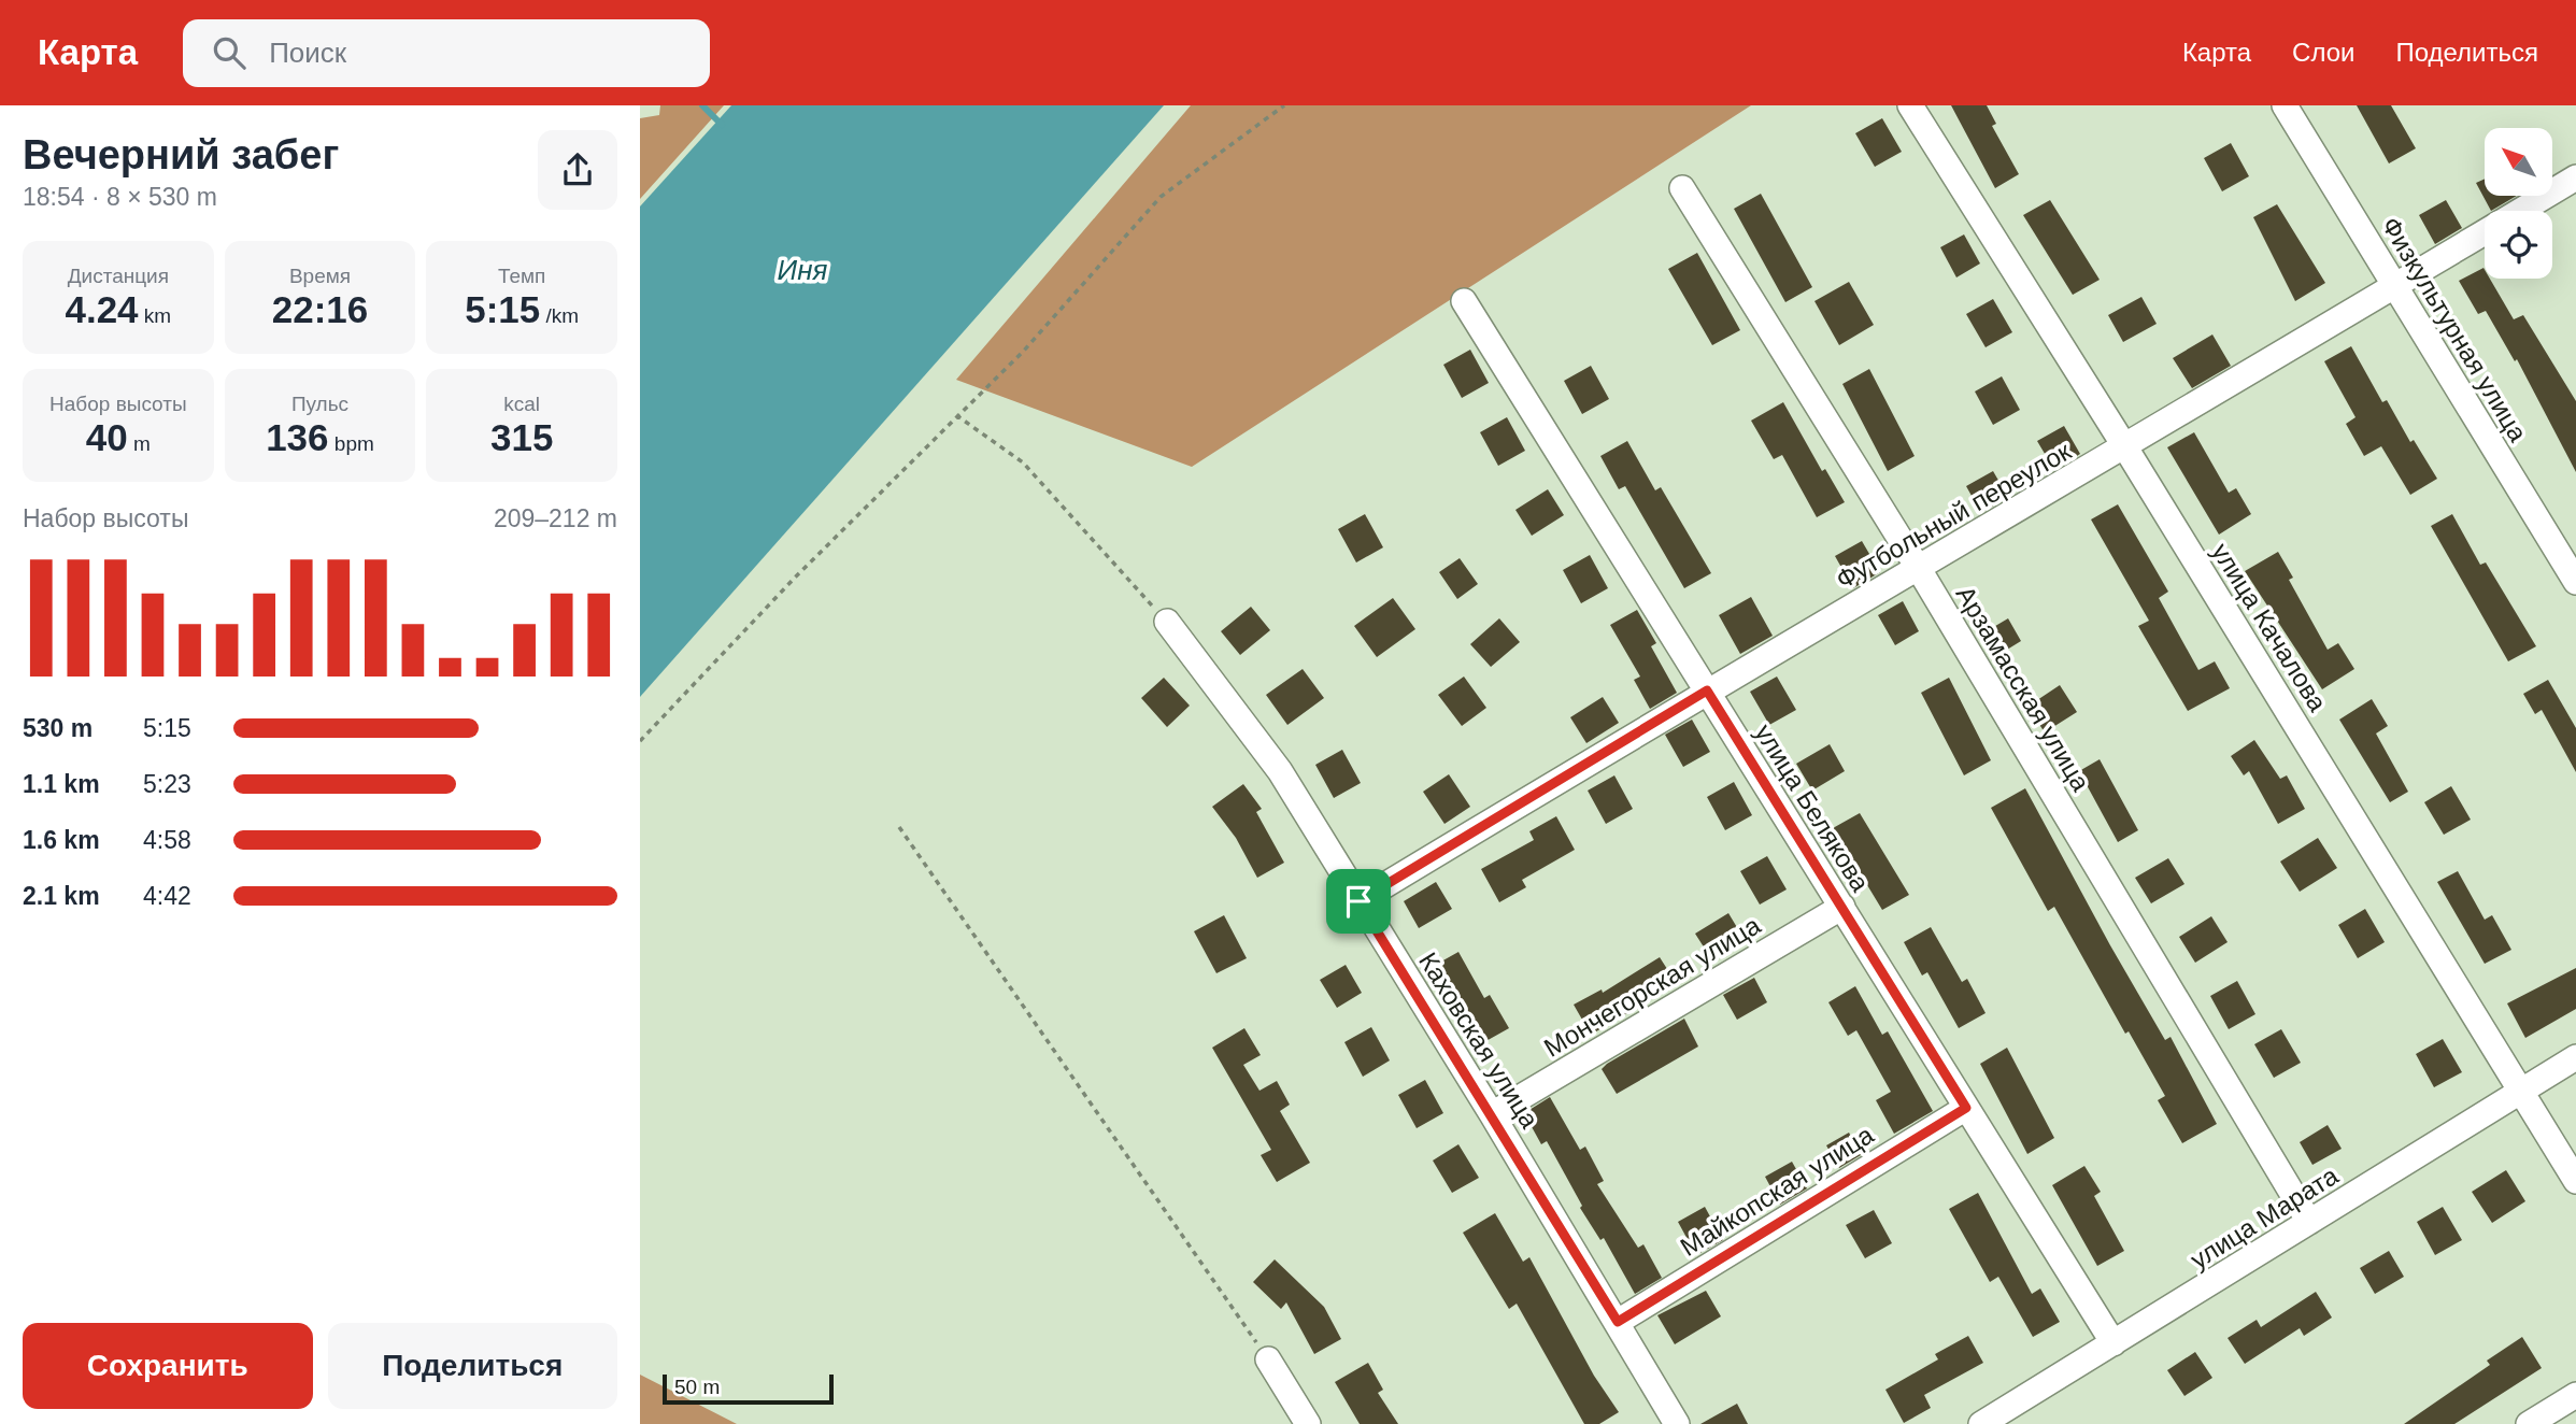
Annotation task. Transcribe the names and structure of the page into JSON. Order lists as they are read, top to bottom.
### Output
{
  "streets": {
    "street": [
      "Физкультурная улица",
      "Футбольный переулок",
      "улица Качалова",
      "Арзамасская улица",
      "улица Белякова",
      "Мончегорская улица",
      "Каховская улица",
      "Майкопская улица",
      "улица Марата"
    ]
  },
  "crossings": [
    ["Физкультурная улица", "Футбольный переулок"],
    ["Футбольный переулок", "улица Качалова"],
    ["Футбольный переулок", "Арзамасская улица"],
    ["Футбольный переулок", "улица Белякова"],
    ["Футбольный переулок", "Каховская улица"],
    ["улица Качалова", "улица Марата"],
    ["Арзамасская улица", "улица Марата"],
    ["улица Белякова", "Мончегорская улица"],
    ["улица Белякова", "Майкопская улица"],
    ["улица Белякова", "улица Марата"],
    ["Мончегорская улица", "Каховская улица"],
    ["Каховская улица", "Майкопская улица"]
  ],
  "water": ["Иня"],
  "scale_bar": "50 m",
  "north": "top left",
  "page": {
    "header": "Карта",
    "search": "Поиск",
    "nav": ["Карта", "Слои", "Поделиться"],
    "heading": ["Вечерний забег", "18:54 · 8 × 530 m"],
    "stats": [
      ["Дистанция", "4.24 km"],
      ["Время", "22:16"],
      ["Темп", "5:15 /km"],
      ["Набор высоты", "40 m"],
      ["Пульс", "136 bpm"],
      ["kcal", "315"]
    ],
    "chart": ["Набор высоты", "209–212 m"],
    "list": [
      {
        "name": "530 m",
        "note": "5:15"
      },
      {
        "name": "1.1 km",
        "note": "5:23"
      },
      {
        "name": "1.6 km",
        "note": "4:58"
      },
      {
        "name": "2.1 km",
        "note": "4:42"
      }
    ],
    "buttons": ["Сохранить", "Поделиться"],
    "scale": "50 m"
  }
}
